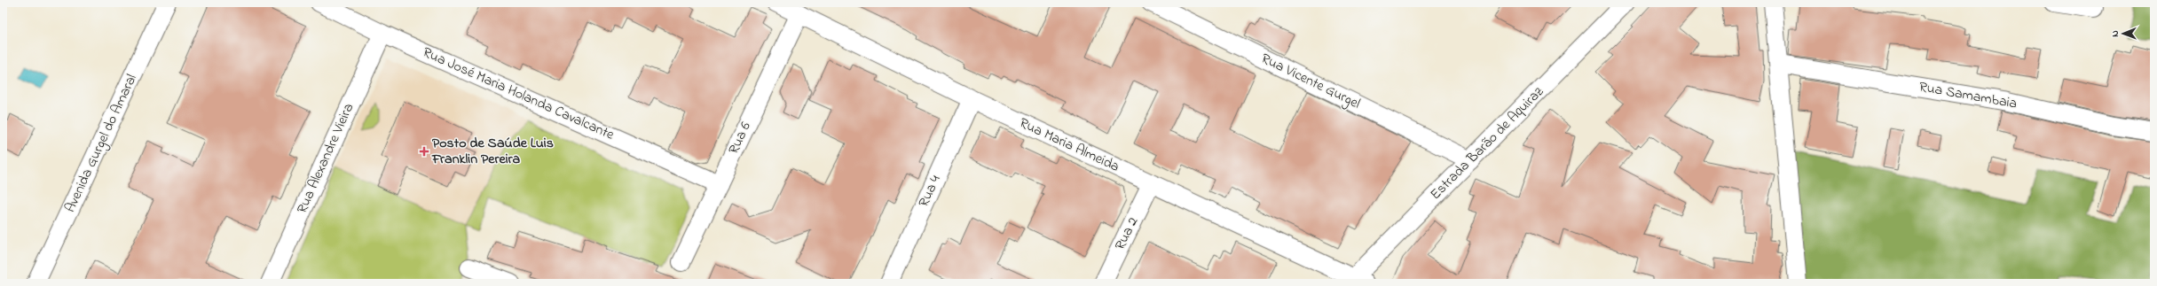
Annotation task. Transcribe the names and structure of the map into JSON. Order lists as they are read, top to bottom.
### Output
{
  "streets": {
    "street": [
      "Rua Vicente Gurgel",
      "Rua José Maria Holanda Cavalcante",
      "Rua Samambaia",
      "Rua 6",
      "Avenida Gurgel do Amaral",
      "Estrada Barão de Aquiraz",
      "Rua Maria Almeida",
      "Rua Alexandre Vieira",
      "Rua 4",
      "Rua 2"
    ]
  },
  "crossings": [
    ["Rua Vicente Gurgel", "Estrada Barão de Aquiraz"],
    ["Rua José Maria Holanda Cavalcante", "Rua 6"],
    ["Rua José Maria Holanda Cavalcante", "Rua Alexandre Vieira"],
    ["Rua 6", "Rua Maria Almeida"],
    ["Estrada Barão de Aquiraz", "Rua Maria Almeida"],
    ["Rua Maria Almeida", "Rua 4"],
    ["Rua Maria Almeida", "Rua 2"]
  ],
  "places": {
    "health": ["Posto de Saúde Luis Franklin Pereira"]
  },
  "north": "left"
}
